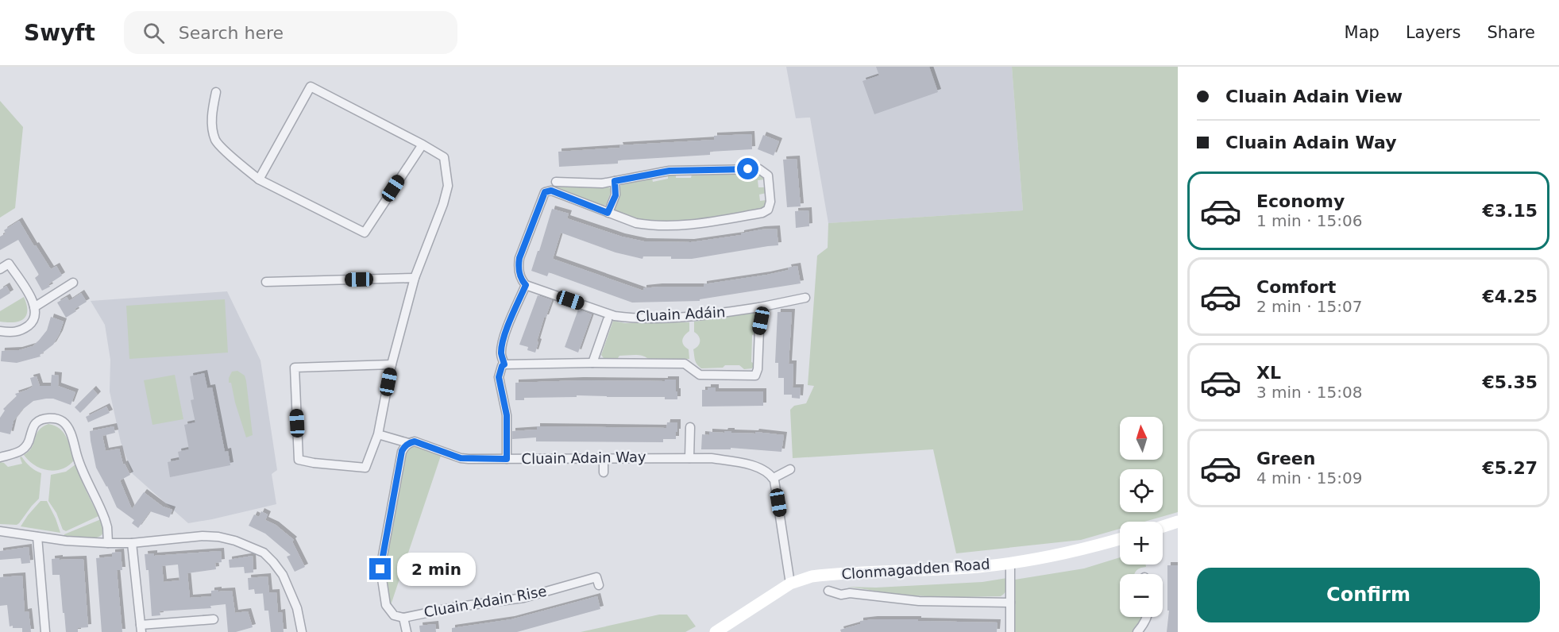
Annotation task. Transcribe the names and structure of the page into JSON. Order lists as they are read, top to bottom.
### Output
{
  "streets": {
    "street": [
      "Cluain Adáin",
      "Cluain Adain Way",
      "Clonmagadden Road",
      "Cluain Adain Rise"
    ]
  },
  "crossings": [
    ["Cluain Adain Way", "Cluain Adain Rise"]
  ],
  "north": "top",
  "page": {
    "header": "Swyft",
    "search": "Search here",
    "nav": ["Map", "Layers", "Share"],
    "banner": ["Cluain Adain View", "Cluain Adain Way"],
    "list": [
      {
        "name": "Economy",
        "note": "1 min · 15:06",
        "value": "€3.15"
      },
      {
        "name": "Comfort",
        "note": "2 min · 15:07",
        "value": "€4.25"
      },
      {
        "name": "XL",
        "note": "3 min · 15:08",
        "value": "€5.35"
      },
      {
        "name": "Green",
        "note": "4 min · 15:09",
        "value": "€5.27"
      }
    ],
    "map_buttons": ["+", "−"],
    "bubble": "2 min",
    "buttons": "Confirm"
  }
}
